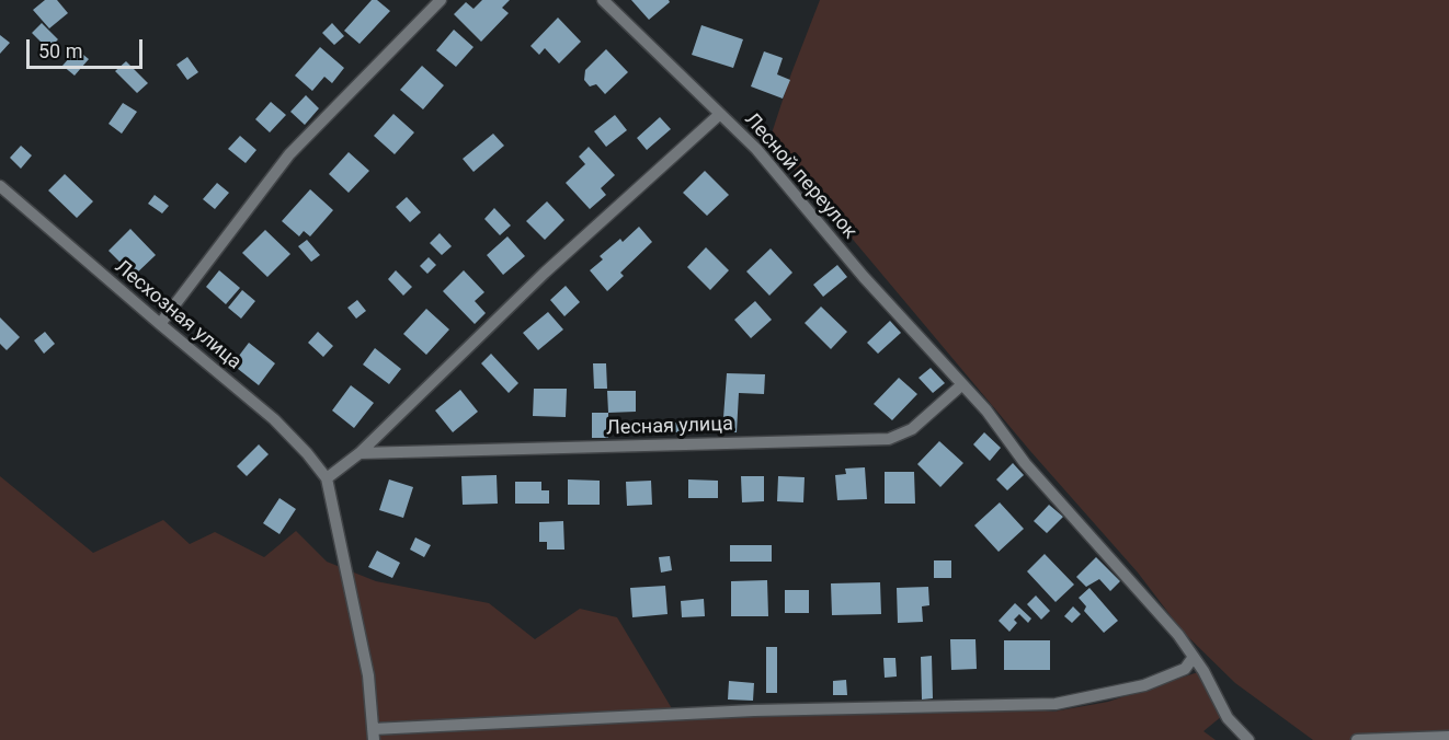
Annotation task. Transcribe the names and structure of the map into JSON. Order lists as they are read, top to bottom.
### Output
{
  "streets": {
    "street": ["Лесной переулок", "Лесхозная улица", "Лесная улица"]
  },
  "crossings": [
    ["Лесной переулок", "Лесная улица"]
  ],
  "scale_bar": "50 m"
}
